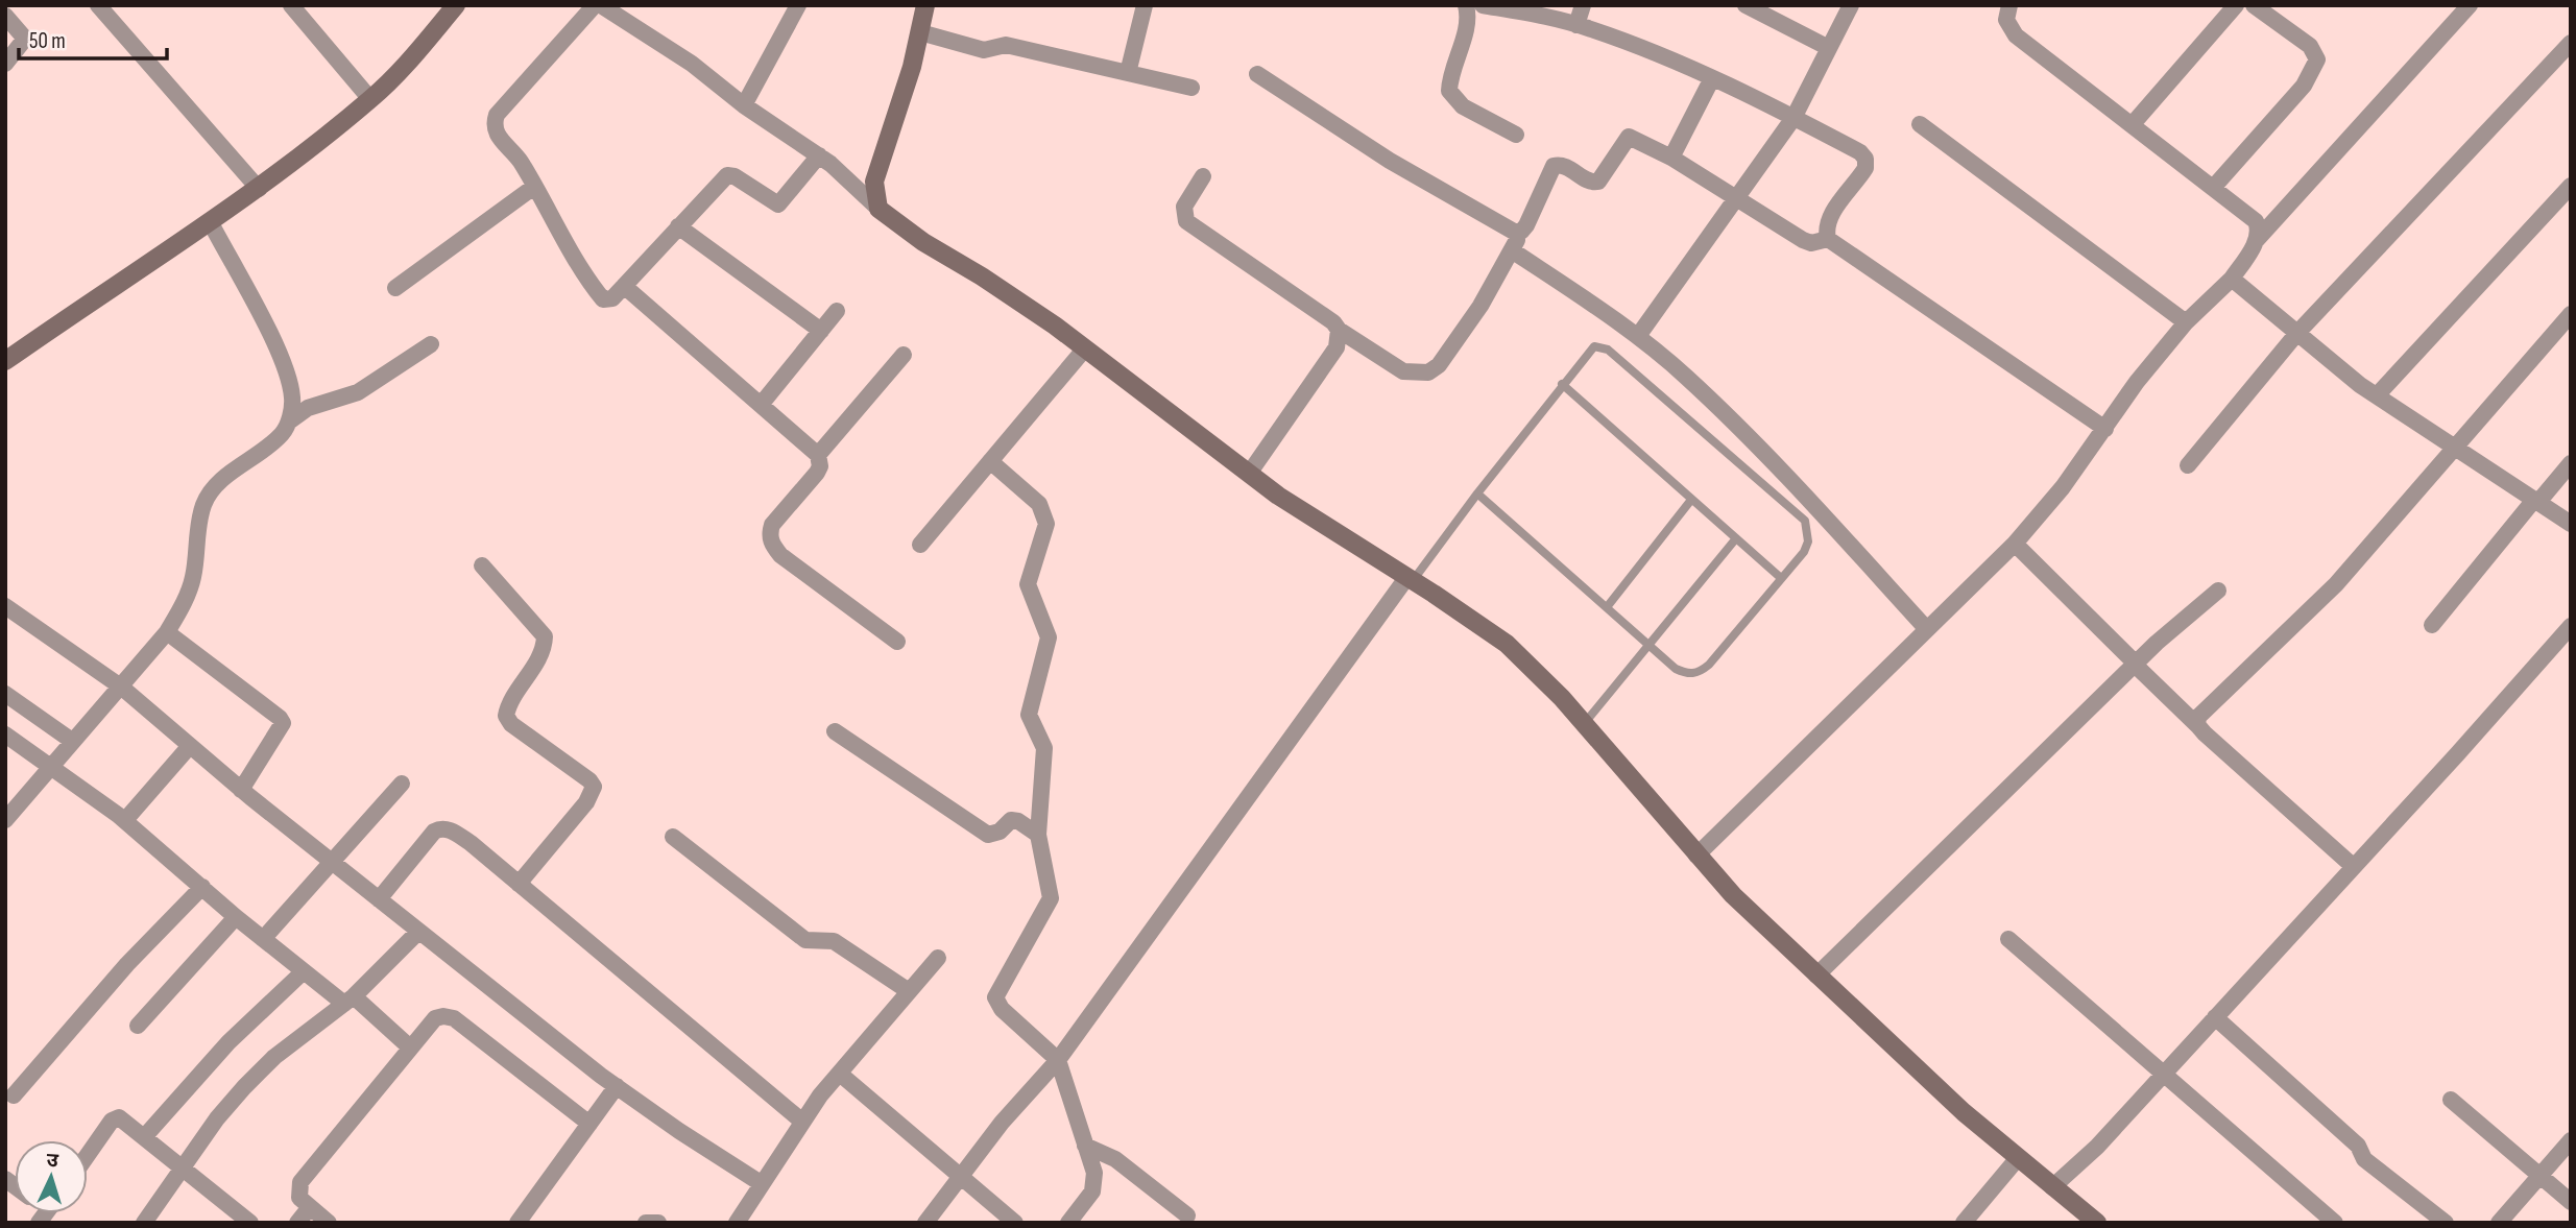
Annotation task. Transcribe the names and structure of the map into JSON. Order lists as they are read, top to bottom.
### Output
{
  "scale_bar": "50 m",
  "north": "top"
}
